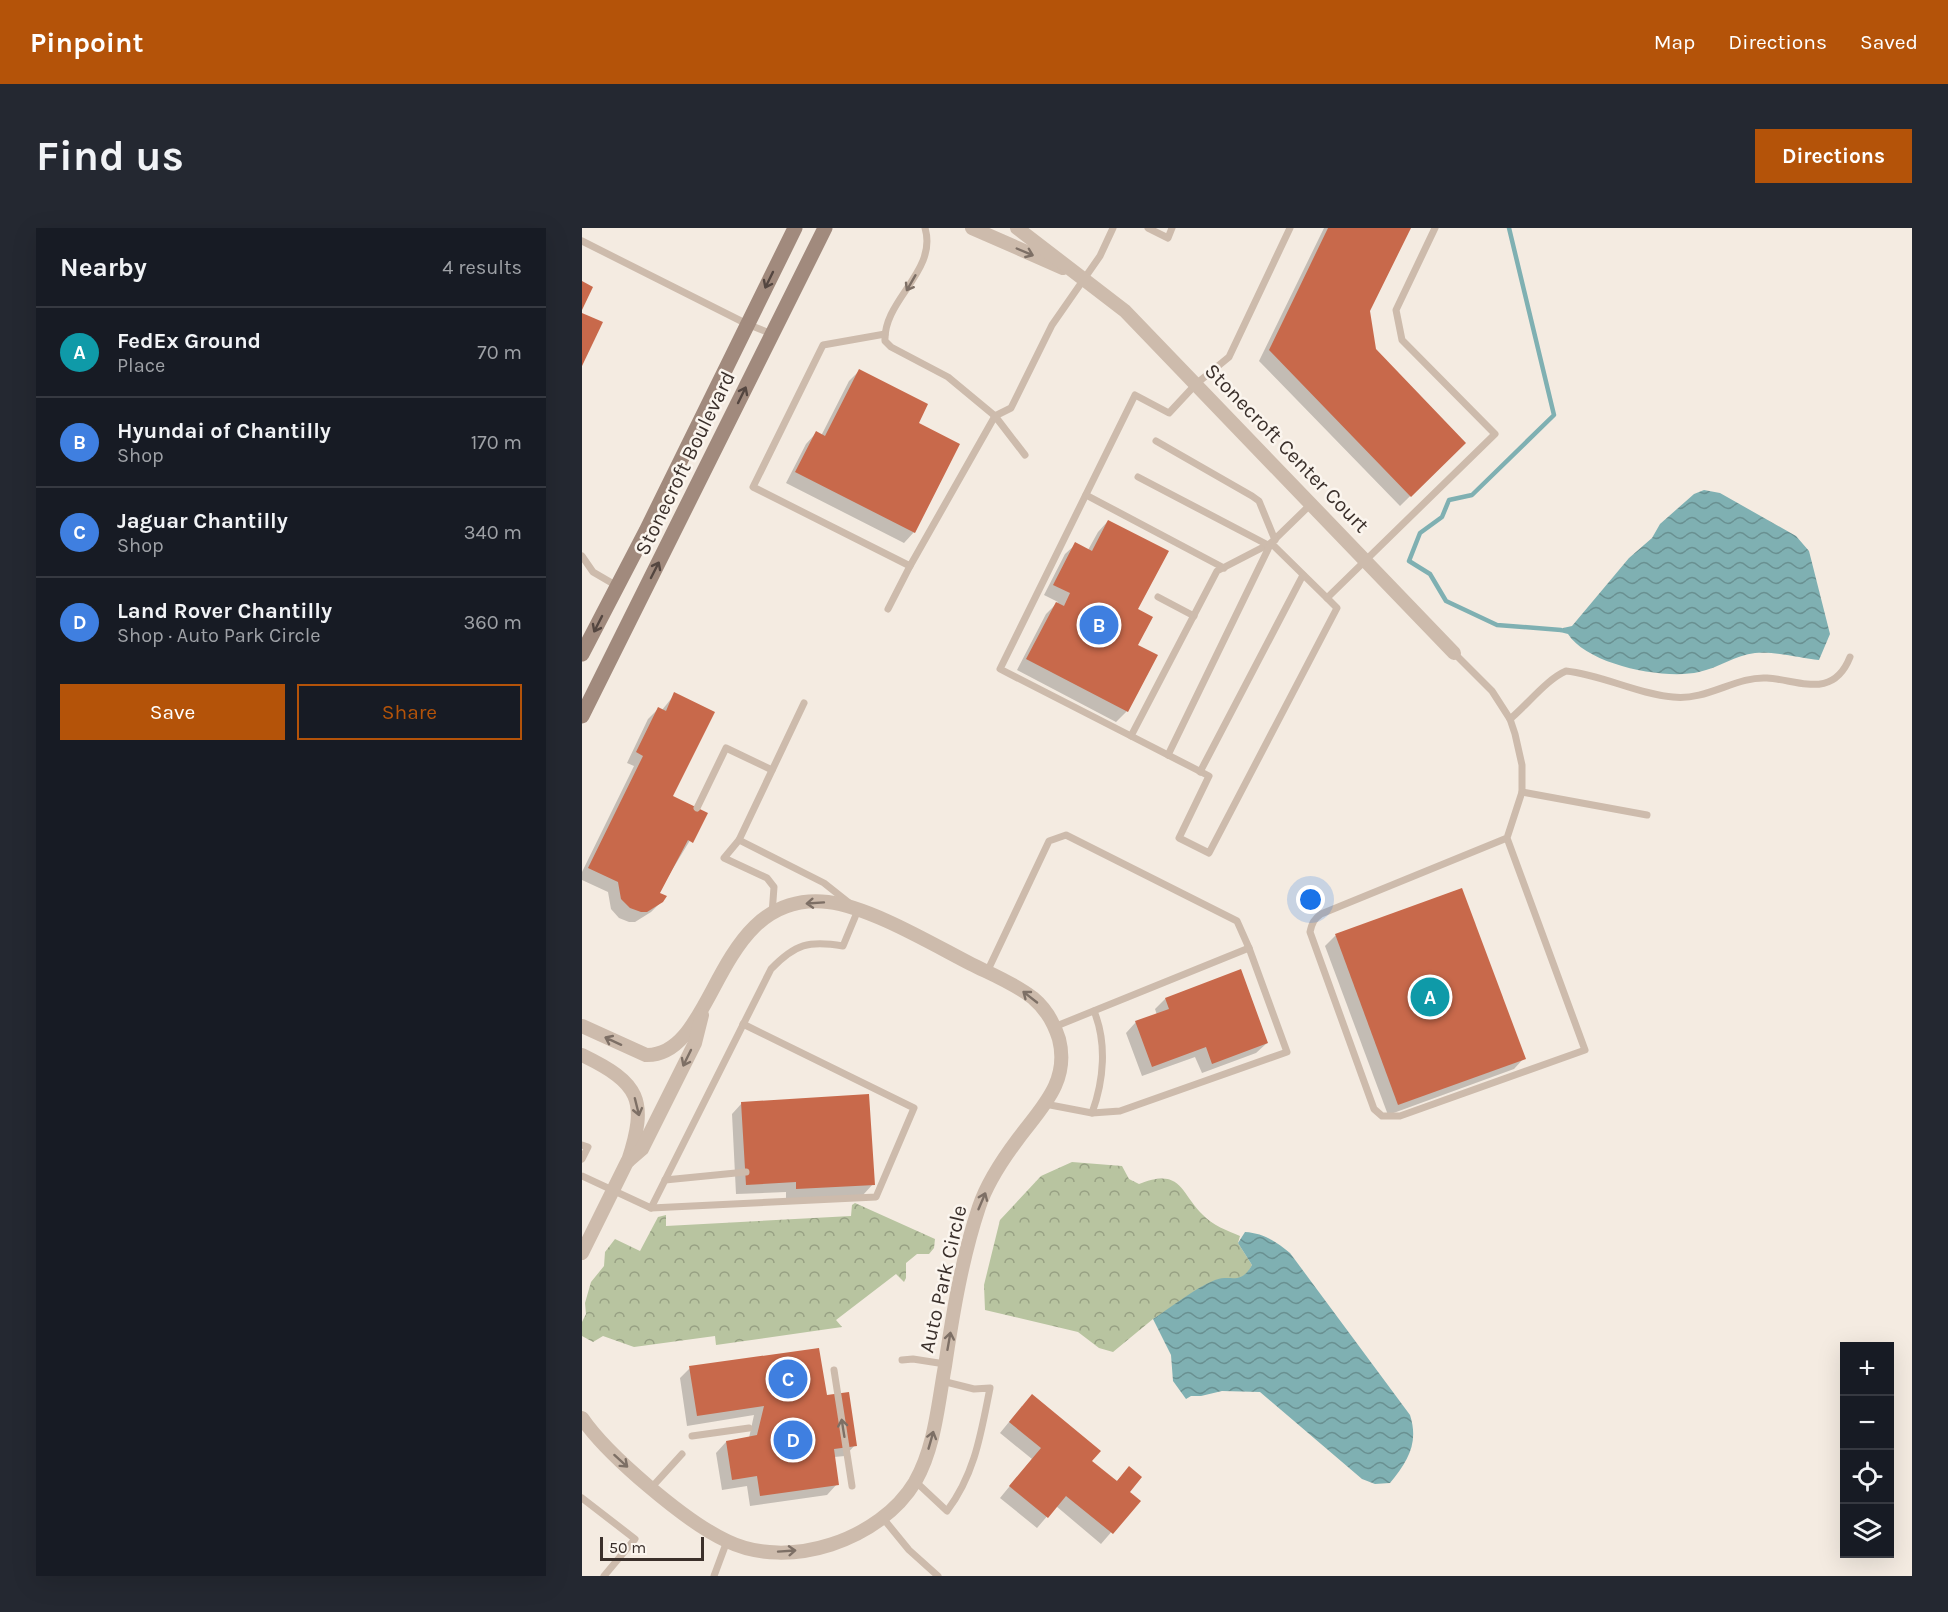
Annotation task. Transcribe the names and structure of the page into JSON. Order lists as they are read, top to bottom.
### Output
{
  "streets": {
    "main road": ["Stonecroft Boulevard"],
    "street": ["Stonecroft Center Court", "Auto Park Circle"]
  },
  "scale_bar": "50 m",
  "page": {
    "header": "Pinpoint",
    "nav": ["Map", "Directions", "Saved"],
    "buttons": [
      "Directions",
      ["Save", "Share"]
    ],
    "title": "Find us",
    "heading": ["Nearby", "4 results"],
    "list": [
      {
        "mark": "A",
        "name": "FedEx Ground",
        "note": "Place",
        "value": "70 m"
      },
      {
        "mark": "B",
        "name": "Hyundai of Chantilly",
        "note": "Shop",
        "value": "170 m"
      },
      {
        "mark": "C",
        "name": "Jaguar Chantilly",
        "note": "Shop",
        "value": "340 m"
      },
      {
        "mark": "D",
        "name": "Land Rover Chantilly",
        "note": "Shop · Auto Park Circle",
        "value": "360 m"
      }
    ],
    "pins": [
      "B",
      "A",
      "C",
      "D"
    ],
    "map_buttons": ["+", "−"],
    "scale": "50 m"
  }
}
